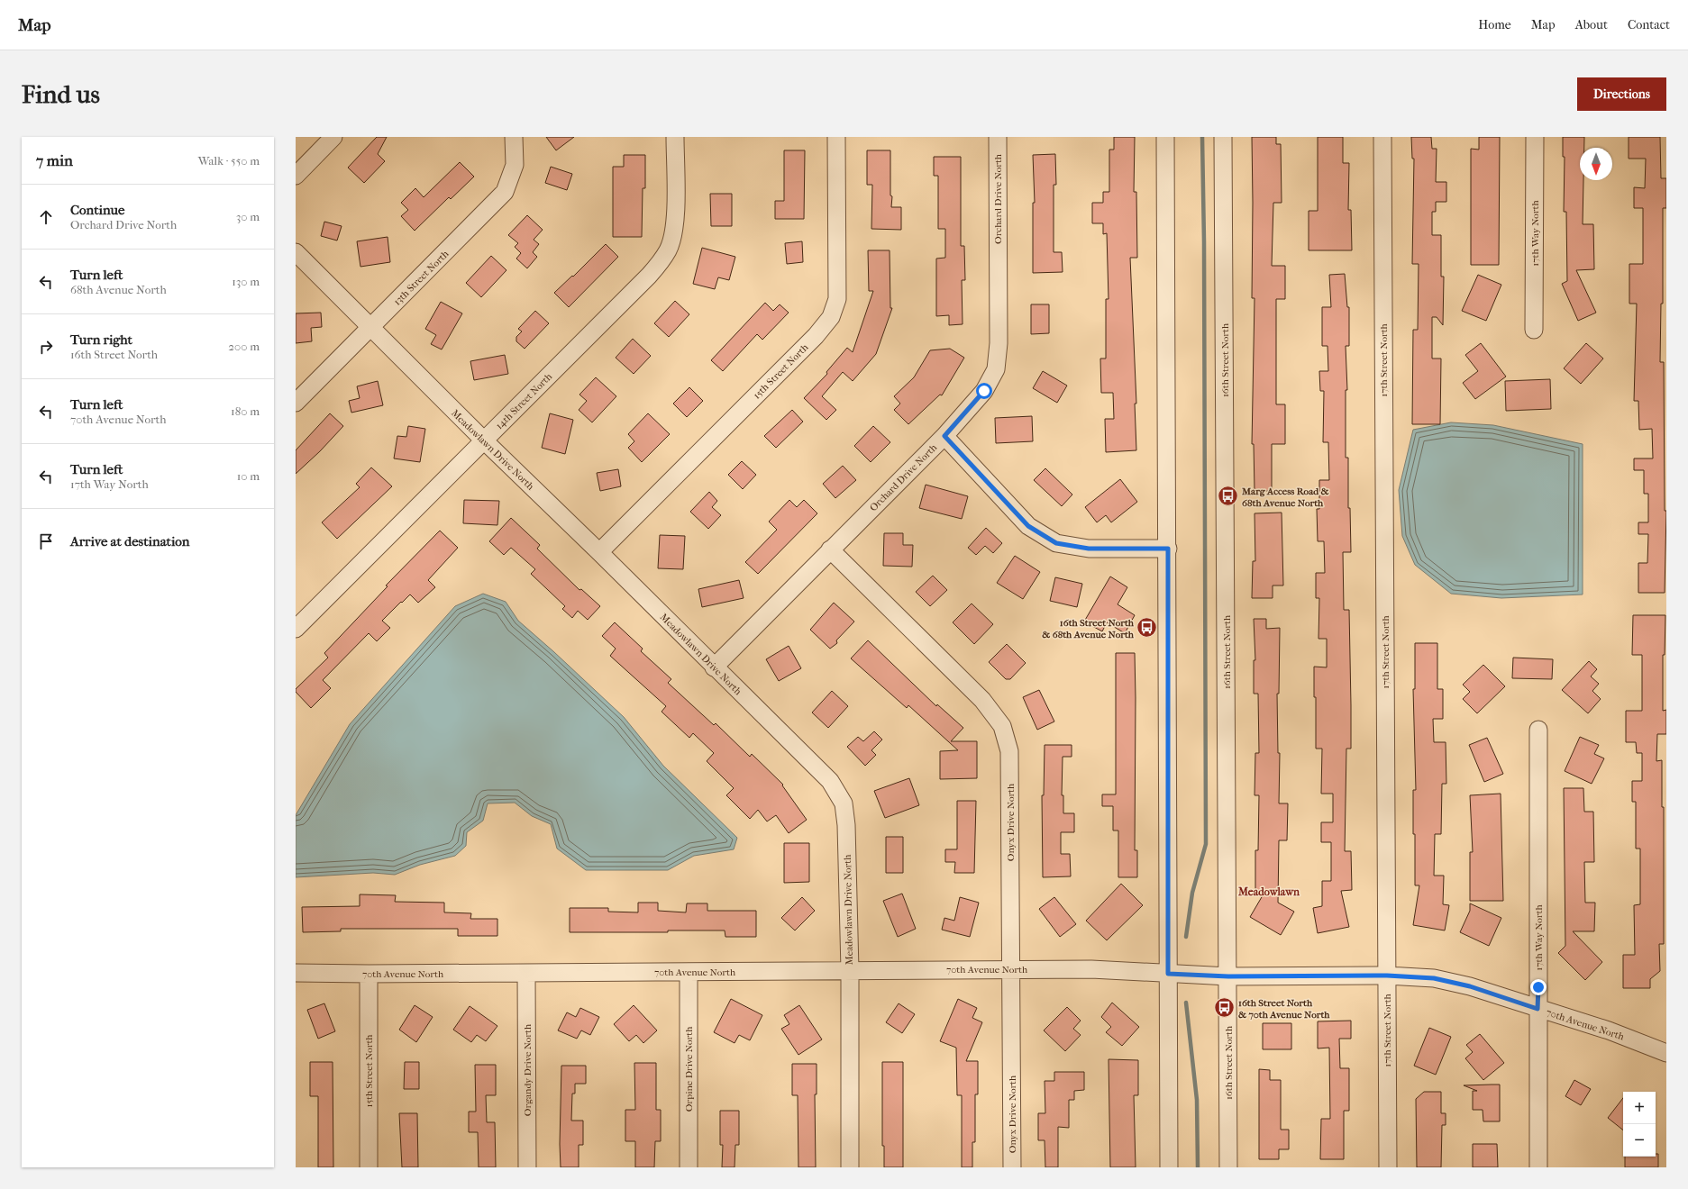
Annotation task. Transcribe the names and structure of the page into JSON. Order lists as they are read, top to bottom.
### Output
{
  "streets": {
    "street": [
      "Orchard Drive North",
      "17th Way North",
      "13th Street North",
      "16th Street North",
      "17th Street North",
      "15th Street North",
      "14th Street North",
      "Meadowlawn Drive North",
      "Onyx Drive North",
      "70th Avenue North",
      "Orpine Drive North",
      "Organdy Drive North"
    ]
  },
  "crossings": [
    ["Orchard Drive North", "Meadowlawn Drive North"],
    ["Orchard Drive North", "Onyx Drive North"],
    ["17th Way North", "70th Avenue North"],
    ["13th Street North", "Meadowlawn Drive North"],
    ["16th Street North", "70th Avenue North"],
    ["17th Street North", "70th Avenue North"],
    ["15th Street North", "Meadowlawn Drive North"],
    ["15th Street North", "70th Avenue North"],
    ["14th Street North", "Meadowlawn Drive North"],
    ["Meadowlawn Drive North", "70th Avenue North"],
    ["Onyx Drive North", "70th Avenue North"],
    ["70th Avenue North", "Orpine Drive North"],
    ["70th Avenue North", "Organdy Drive North"]
  ],
  "districts": ["Meadowlawn"],
  "places": {
    "bus stop": ["Marg Access Road & 68th Avenue North", "16th Street North & 68th Avenue North", "16th Street North & 70th Avenue North"]
  },
  "north": "bottom",
  "page": {
    "header": "Map",
    "nav": [
      "Home",
      "Map",
      "About",
      "Contact"
    ],
    "buttons": "Directions",
    "title": "Find us",
    "heading": ["7 min", "Walk · 550 m"],
    "list": [
      ["Continue", "Orchard Drive North", "30 m"],
      ["Turn left", "68th Avenue North", "130 m"],
      ["Turn right", "16th Street North", "200 m"],
      ["Turn left", "70th Avenue North", "180 m"],
      ["Turn left", "17th Way North", "10 m"],
      "Arrive at destination"
    ],
    "map_buttons": ["+", "−"]
  }
}
